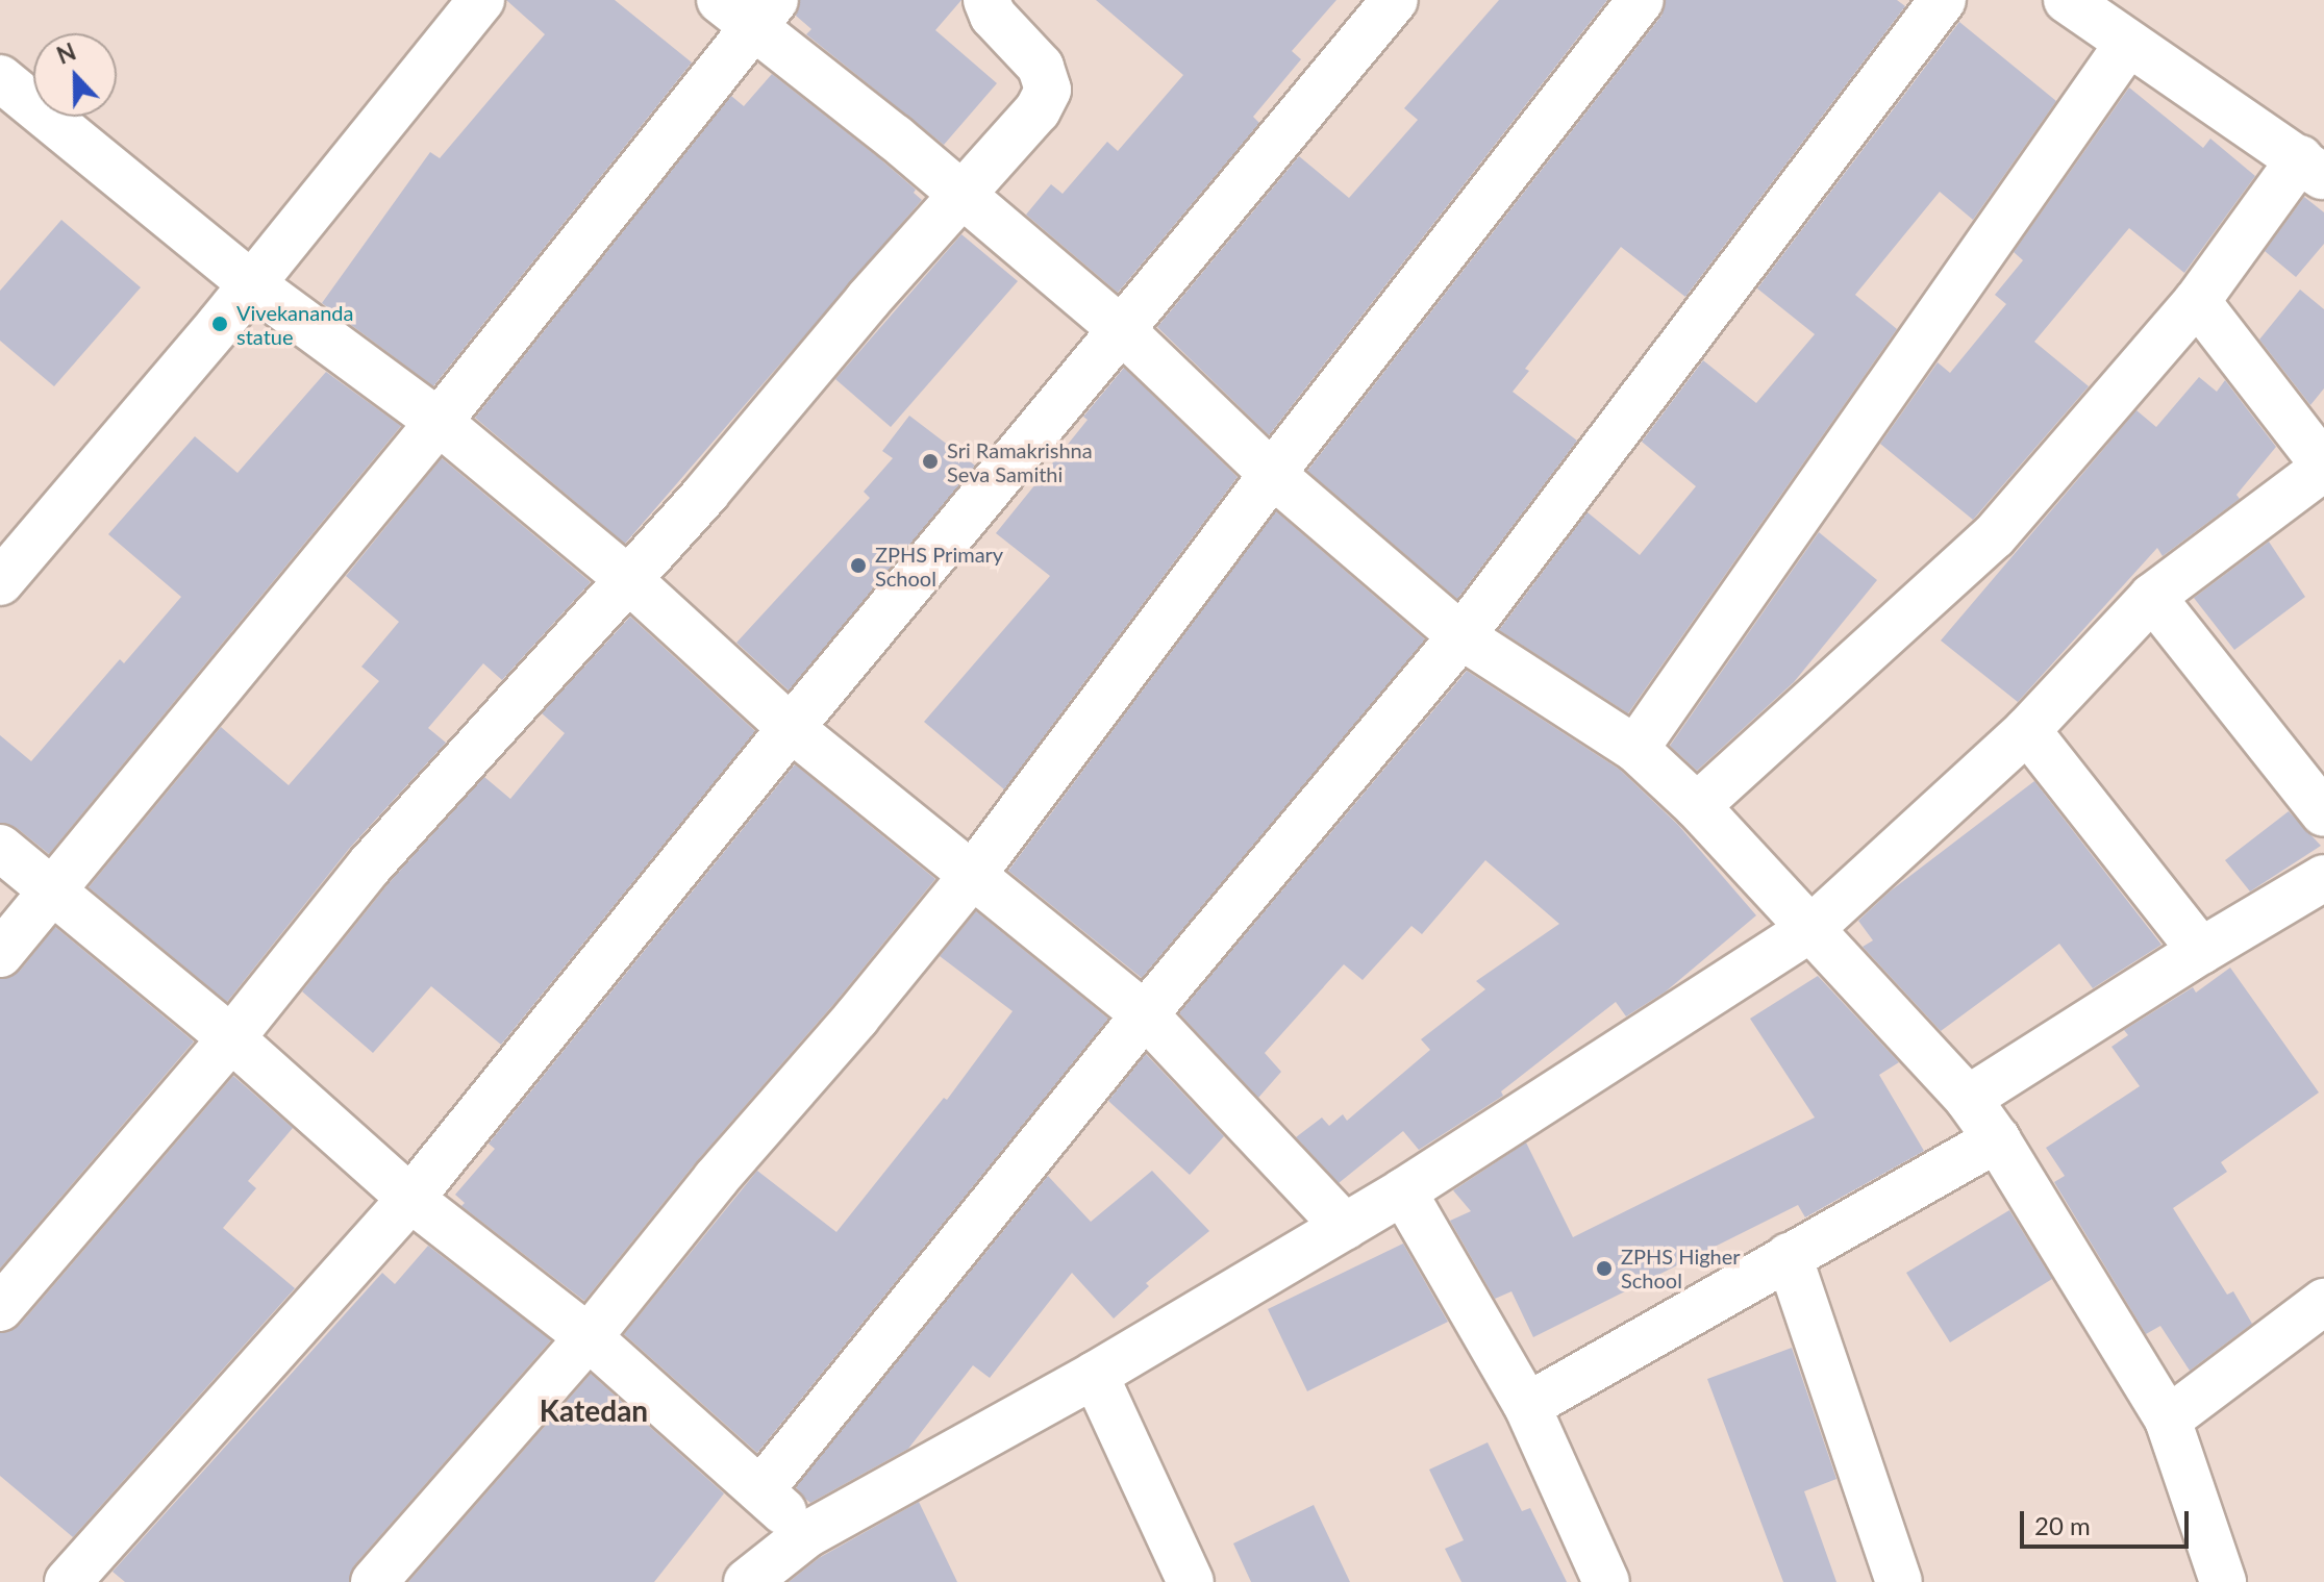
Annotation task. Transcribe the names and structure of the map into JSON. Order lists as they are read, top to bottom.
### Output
{
  "districts": ["Katedan"],
  "places": [
    "Vivekananda statue",
    "Sri Ramakrishna Seva Samithi",
    "ZPHS Primary School",
    "ZPHS Higher School"
  ],
  "scale_bar": "20 m",
  "north": "top"
}
